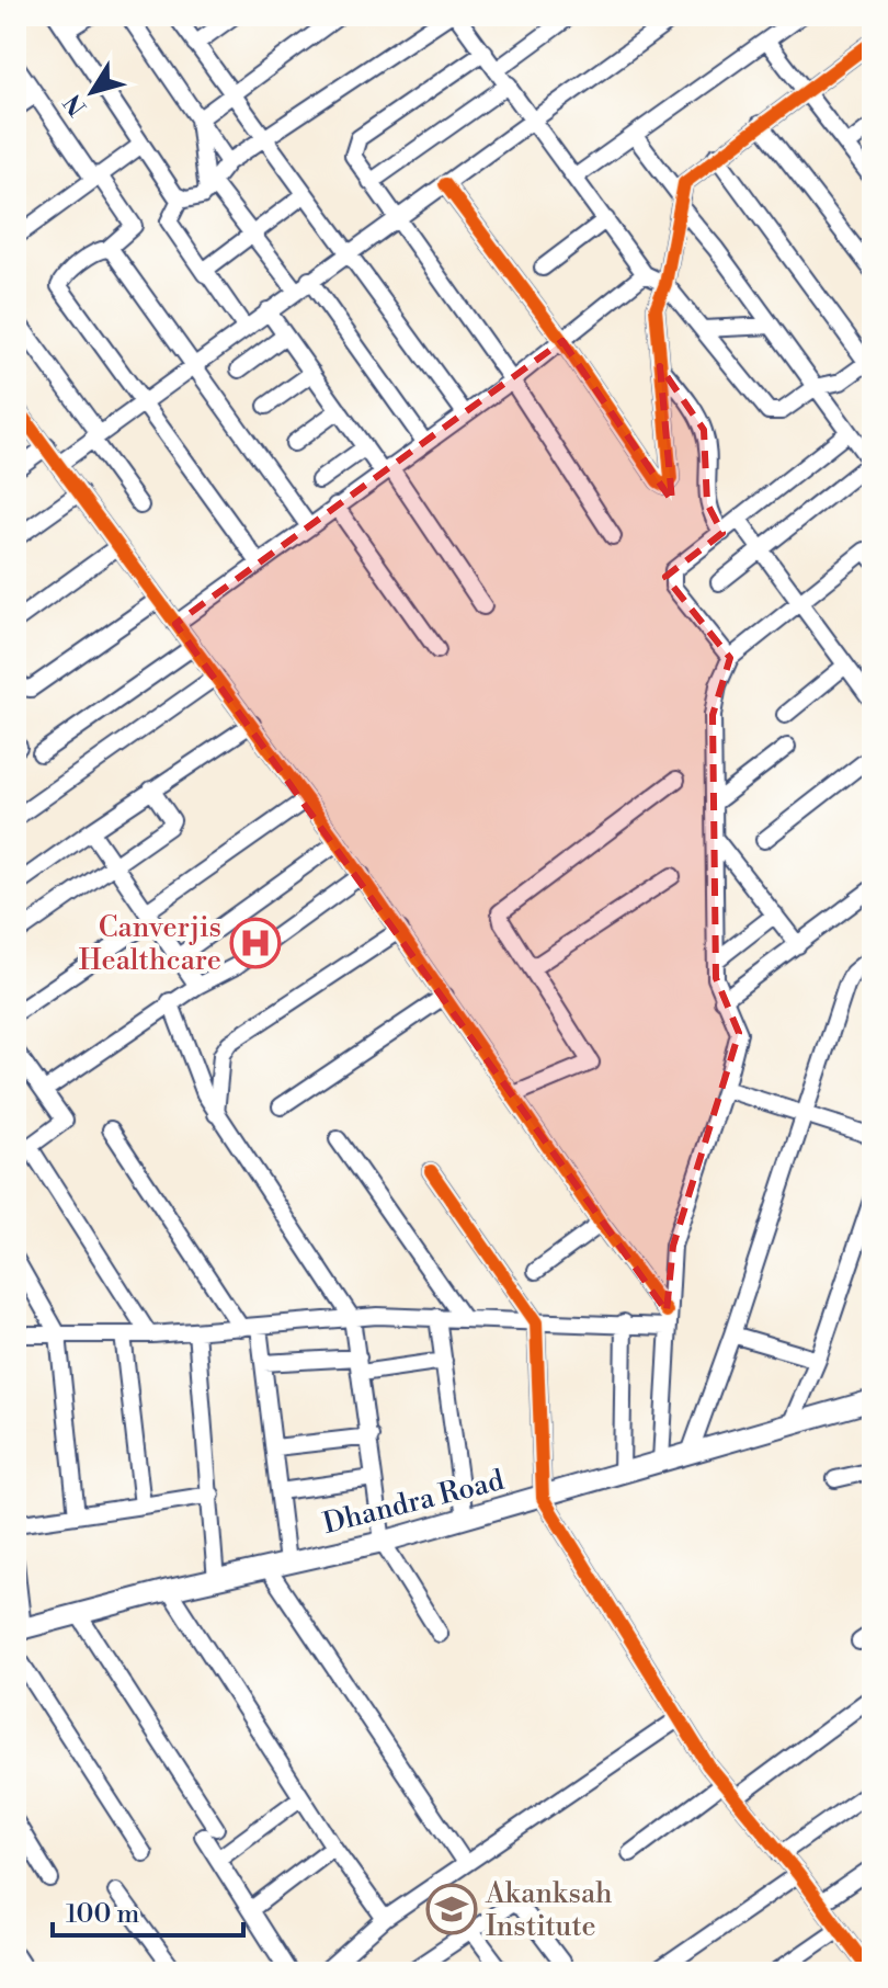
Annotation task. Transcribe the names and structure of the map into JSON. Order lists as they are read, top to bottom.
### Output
{
  "streets": {
    "street": ["Dhandra Road"]
  },
  "places": {
    "hospital": ["Canverjis Healthcare"],
    "school or university": ["Akanksah Institute"]
  },
  "scale_bar": "100 m",
  "north": "bottom left"
}
